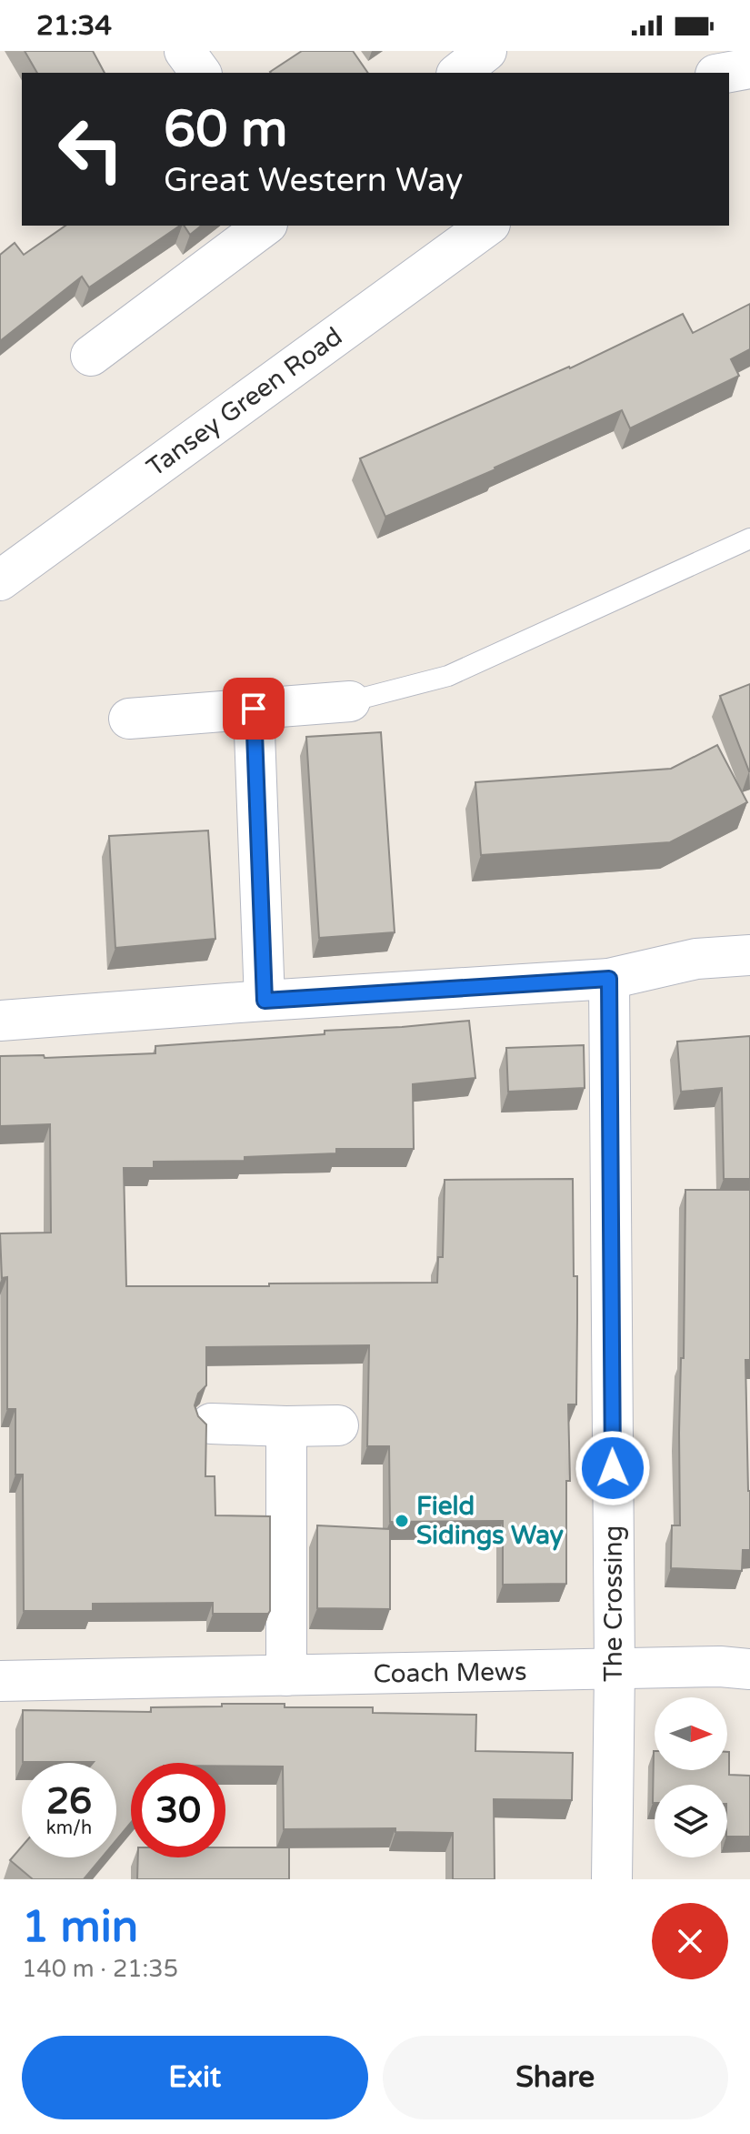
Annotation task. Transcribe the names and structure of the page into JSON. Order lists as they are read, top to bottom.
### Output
{
  "streets": {
    "street": ["Tansey Green Road", "The Crossing", "Coach Mews"]
  },
  "crossings": [
    ["The Crossing", "Coach Mews"]
  ],
  "places": ["Field Sidings Way"],
  "north": "right",
  "page": {
    "status": "21:34",
    "turn": ["60 m", "Great Western Way"],
    "speed": "26 km/h",
    "limit": "30",
    "heading": ["1 min", "140 m · 21:35"],
    "buttons": ["Exit", "Share"]
  }
}
